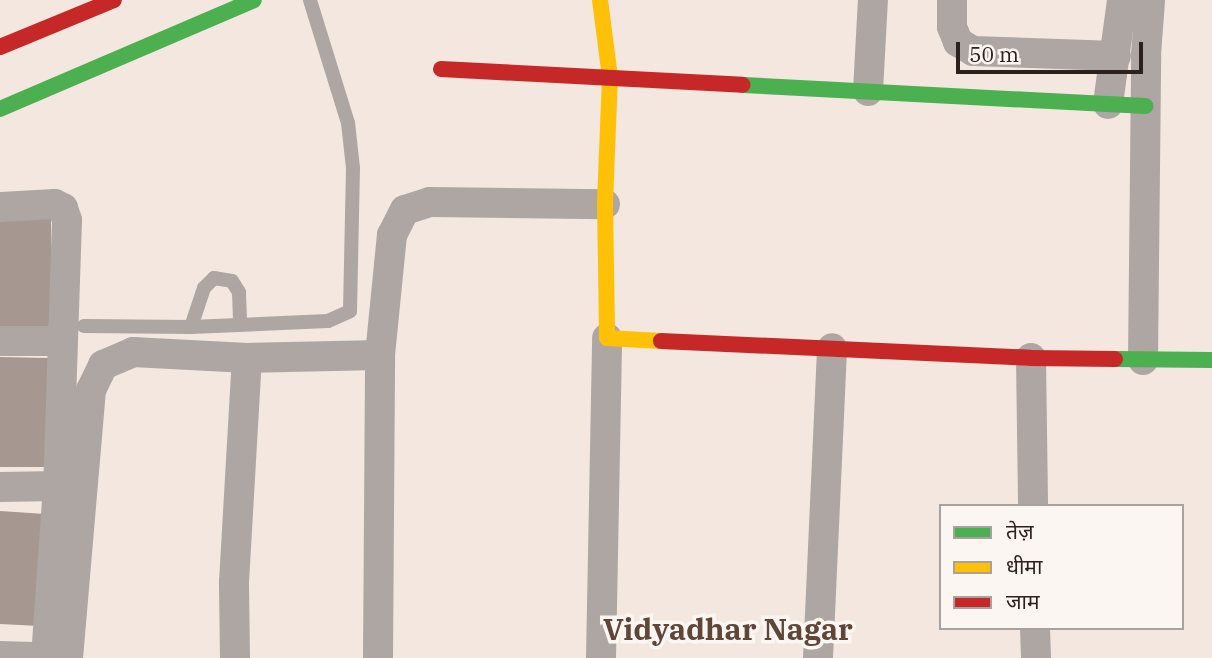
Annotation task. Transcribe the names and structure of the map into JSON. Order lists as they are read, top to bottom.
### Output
{
  "districts": ["Vidyadhar Nagar"],
  "legend": ["तेज़", "धीमा", "जाम"],
  "scale_bar": "50 m"
}
